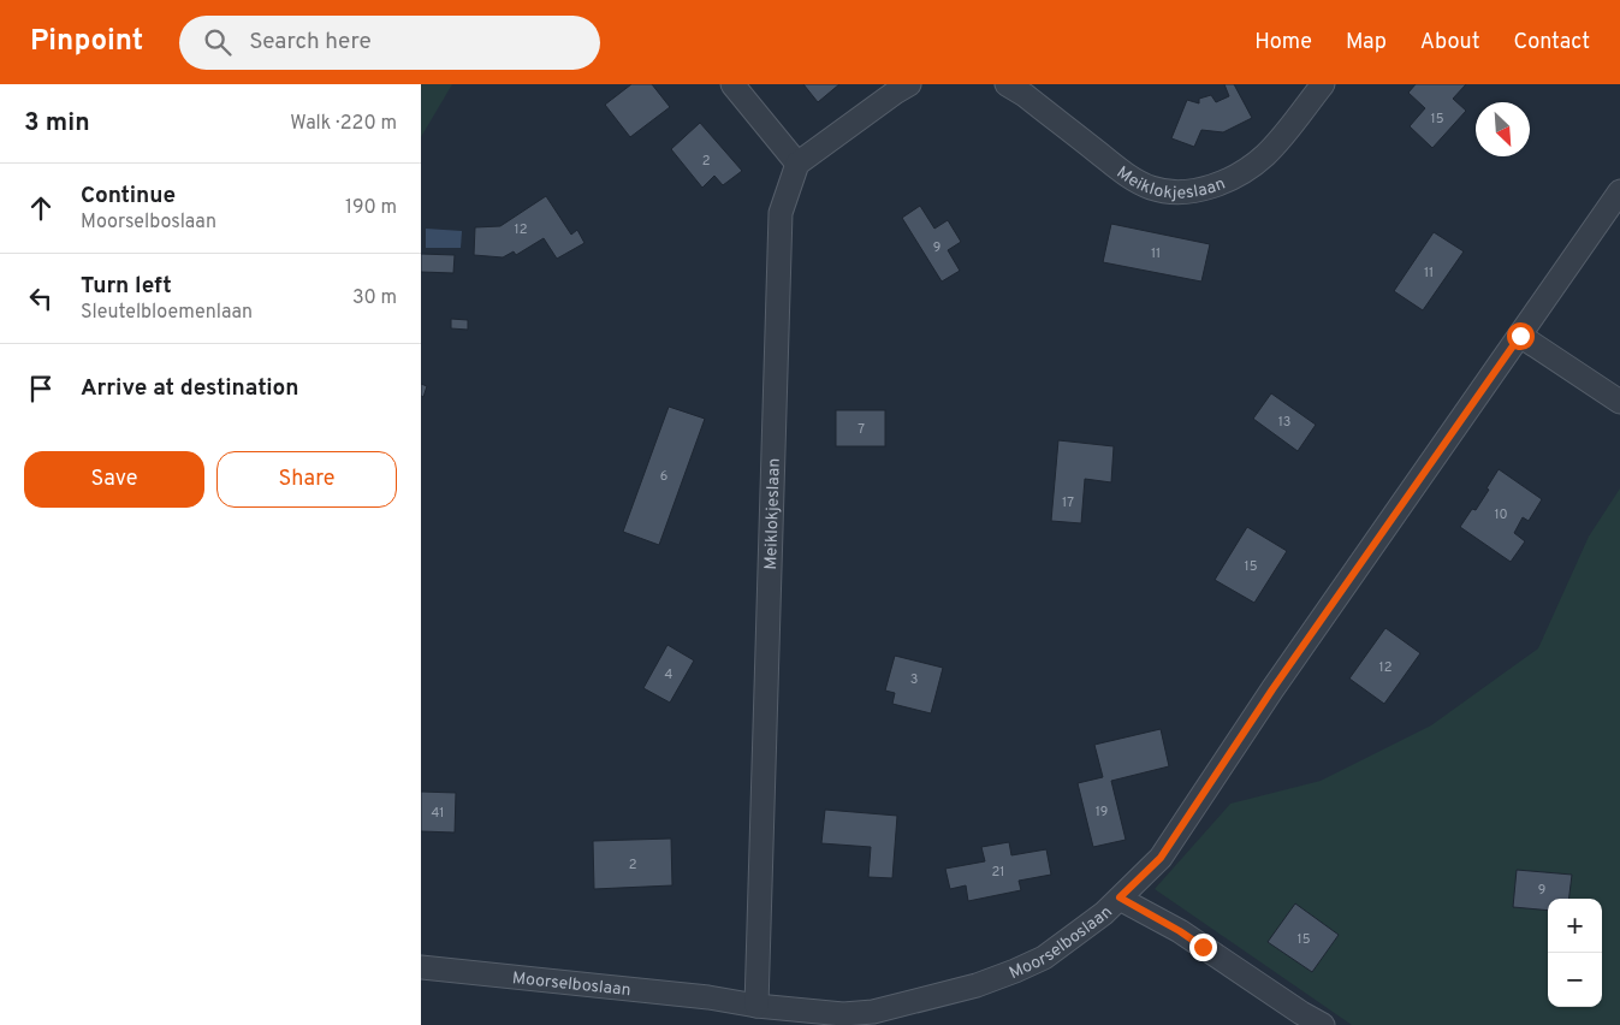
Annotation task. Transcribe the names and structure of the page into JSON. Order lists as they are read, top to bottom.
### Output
{
  "streets": {
    "street": ["Meiklokjeslaan", "Moorselboslaan"]
  },
  "crossings": [
    ["Meiklokjeslaan", "Moorselboslaan"]
  ],
  "house_numbers": [
    "15",
    "2",
    "12",
    "9",
    "11",
    "11",
    "13",
    "7",
    "6",
    "17",
    "10",
    "15",
    "12",
    "4",
    "3",
    "19",
    "41",
    "2",
    "21",
    "9",
    "15"
  ],
  "north": "bottom right",
  "page": {
    "header": "Pinpoint",
    "search": "Search here",
    "nav": [
      "Home",
      "Map",
      "About",
      "Contact"
    ],
    "heading": ["3 min", "Walk · 220 m"],
    "list": [
      ["Continue", "Moorselboslaan", "190 m"],
      ["Turn left", "Sleutelbloemenlaan", "30 m"],
      "Arrive at destination"
    ],
    "buttons": ["Save", "Share"],
    "map_buttons": ["+", "−"]
  }
}
